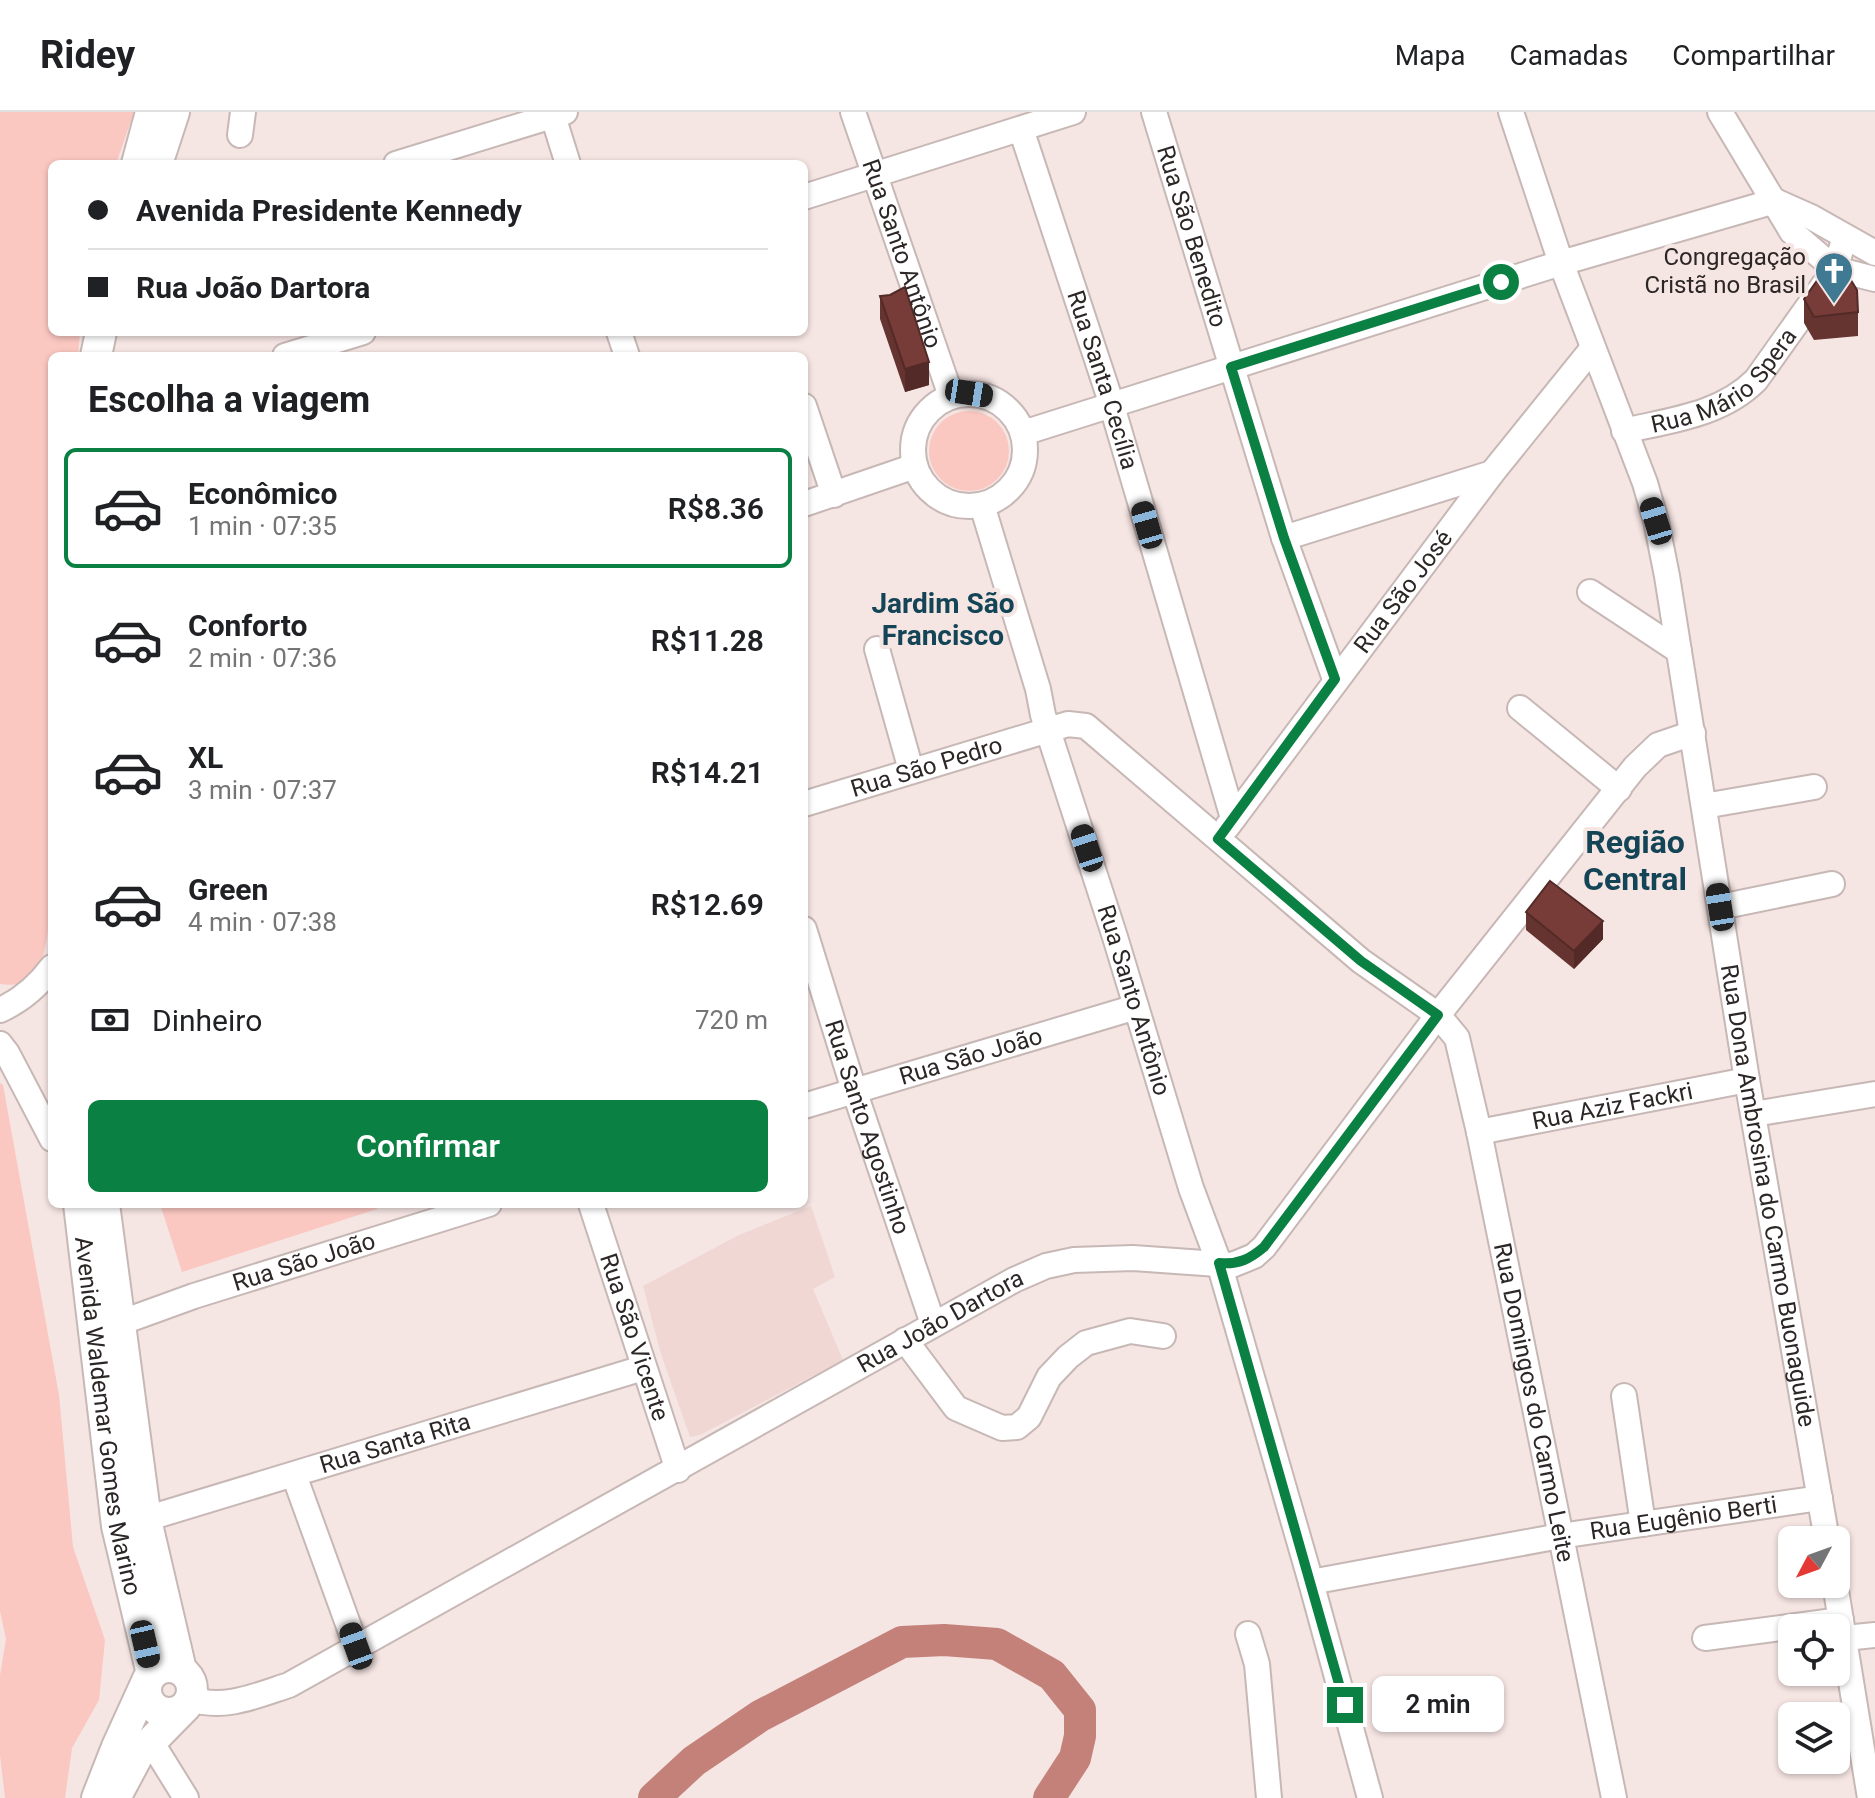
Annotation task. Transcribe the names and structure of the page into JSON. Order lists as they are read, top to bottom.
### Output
{
  "streets": {
    "main road": ["Avenida Waldemar Gomes Marino"],
    "street": [
      "Rua São Benedito",
      "Rua Santo Antônio",
      "Rua Mário Spera",
      "Rua Santa Cecília",
      "Rua São José",
      "Rua São Pedro",
      "Rua São João",
      "Rua Aziz Fackri",
      "Rua Santo Agostinho",
      "Rua Dona Ambrosina do Carmo Buonaguide",
      "Rua João Dartora",
      "Rua São Vicente",
      "Rua Domingos do Carmo Leite",
      "Rua Santa Rita",
      "Rua Eugênio Berti"
    ]
  },
  "crossings": [
    ["Rua São Benedito", "Rua São José"],
    ["Rua Santo Antônio", "Rua São Pedro"],
    ["Rua Santo Antônio", "Rua São João"],
    ["Rua Santo Antônio", "Rua João Dartora"],
    ["Rua Mário Spera", "Rua Dona Ambrosina do Carmo Buonaguide"],
    ["Rua Santa Cecília", "Rua São José"],
    ["Rua São José", "Rua Dona Ambrosina do Carmo Buonaguide"],
    ["Rua São João", "Rua Santo Agostinho"],
    ["Rua São João", "Avenida Waldemar Gomes Marino"],
    ["Rua Aziz Fackri", "Rua Dona Ambrosina do Carmo Buonaguide"],
    ["Rua Aziz Fackri", "Rua Domingos do Carmo Leite"],
    ["Rua Santo Agostinho", "Rua João Dartora"],
    ["Rua Dona Ambrosina do Carmo Buonaguide", "Rua João Dartora"],
    ["Rua Dona Ambrosina do Carmo Buonaguide", "Rua Eugênio Berti"],
    ["Rua João Dartora", "Rua São Vicente"],
    ["Rua João Dartora", "Rua Domingos do Carmo Leite"],
    ["Rua João Dartora", "Avenida Waldemar Gomes Marino"],
    ["Rua São Vicente", "Rua Santa Rita"],
    ["Rua Domingos do Carmo Leite", "Rua Eugênio Berti"],
    ["Avenida Waldemar Gomes Marino", "Rua Santa Rita"]
  ],
  "districts": ["Jardim São Francisco", "Região Central"],
  "places": {
    "church": ["Congregação Cristã no Brasil"]
  },
  "north": "bottom left",
  "page": {
    "header": "Ridey",
    "nav": ["Mapa", "Camadas", "Compartilhar"],
    "banner": ["Avenida Presidente Kennedy", "Rua João Dartora"],
    "heading": "Escolha a viagem",
    "list": [
      {
        "name": "Econômico",
        "note": "1 min · 07:35",
        "value": "R$8.36"
      },
      {
        "name": "Conforto",
        "note": "2 min · 07:36",
        "value": "R$11.28"
      },
      {
        "name": "XL",
        "note": "3 min · 07:37",
        "value": "R$14.21"
      },
      {
        "name": "Green",
        "note": "4 min · 07:38",
        "value": "R$12.69"
      }
    ],
    "pay": ["Dinheiro", "720 m"],
    "buttons": "Confirmar",
    "bubble": "2 min"
  }
}
